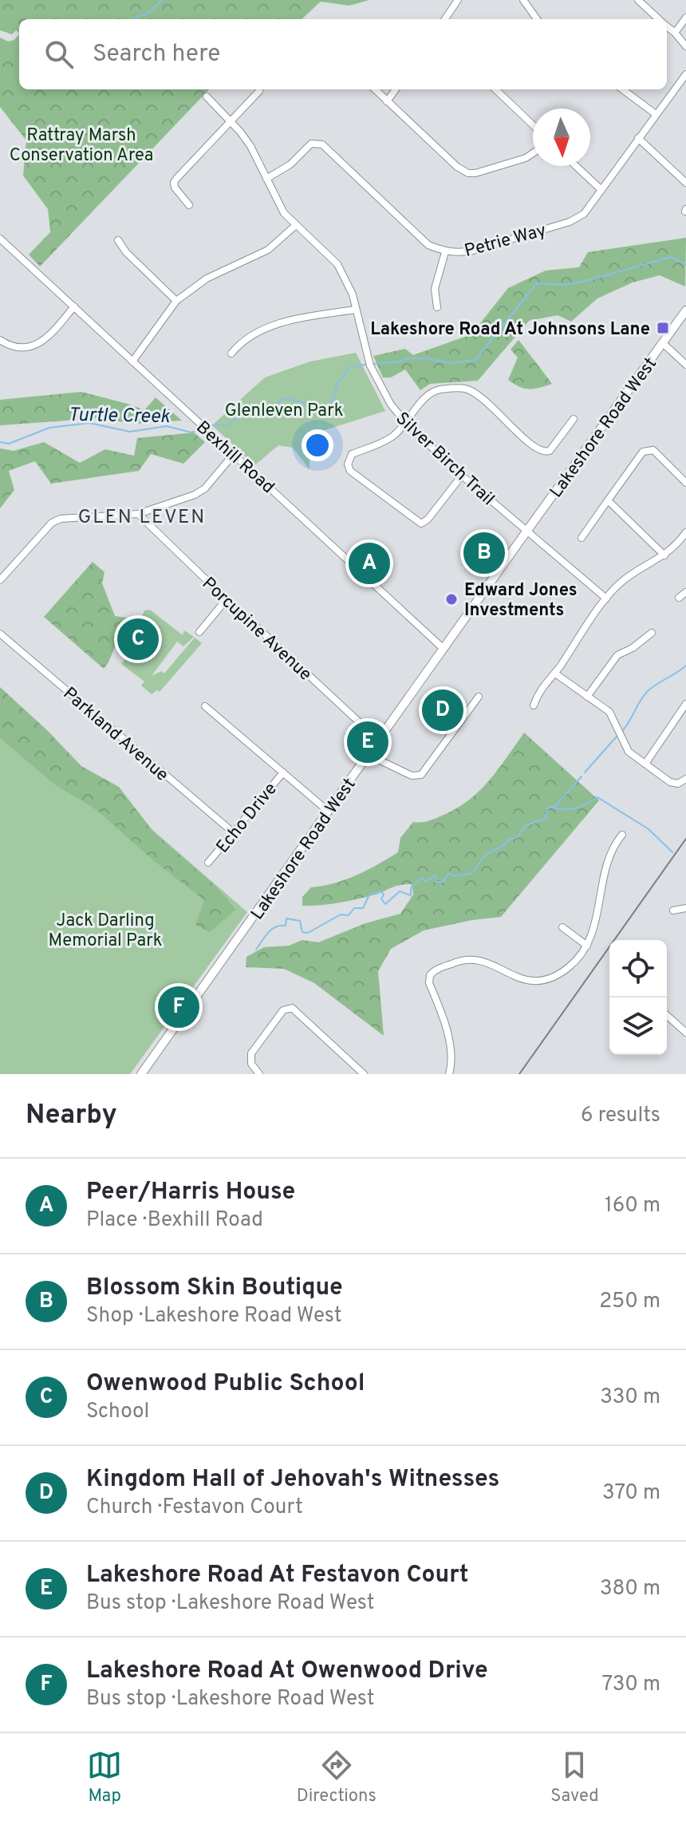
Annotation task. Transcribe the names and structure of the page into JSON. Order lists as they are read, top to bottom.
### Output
{
  "streets": {
    "main road": ["Lakeshore Road West"],
    "street": [
      "Petrie Way",
      "Bexhill Road",
      "Silver Birch Trail",
      "Porcupine Avenue",
      "Parkland Avenue",
      "Echo Drive"
    ]
  },
  "crossings": [
    ["Petrie Way", "Silver Birch Trail"],
    ["Lakeshore Road West", "Bexhill Road"],
    ["Lakeshore Road West", "Silver Birch Trail"],
    ["Lakeshore Road West", "Porcupine Avenue"],
    ["Parkland Avenue", "Echo Drive"]
  ],
  "districts": ["GLEN LEVEN"],
  "water": ["Turtle Creek"],
  "parks": ["Rattray Marsh Conservation Area", "Glenleven Park", "Jack Darling Memorial Park"],
  "places": {
    "transit": ["Lakeshore Road At Johnsons Lane"],
    "other": ["Edward Jones Investments"]
  },
  "north": "bottom",
  "page": {
    "search": "Search here",
    "pins": [
      "B",
      "A",
      "C",
      "D",
      "E",
      "F"
    ],
    "heading": ["Nearby", "6 results"],
    "list": [
      {
        "mark": "A",
        "name": "Peer/Harris House",
        "note": "Place · Bexhill Road",
        "value": "160 m"
      },
      {
        "mark": "B",
        "name": "Blossom Skin Boutique",
        "note": "Shop · Lakeshore Road West",
        "value": "250 m"
      },
      {
        "mark": "C",
        "name": "Owenwood Public School",
        "note": "School",
        "value": "330 m"
      },
      {
        "mark": "D",
        "name": "Kingdom Hall of Jehovah's Witnesses",
        "note": "Church · Festavon Court",
        "value": "370 m"
      },
      {
        "mark": "E",
        "name": "Lakeshore Road At Festavon Court",
        "note": "Bus stop · Lakeshore Road West",
        "value": "380 m"
      },
      {
        "mark": "F",
        "name": "Lakeshore Road At Owenwood Drive",
        "note": "Bus stop · Lakeshore Road West",
        "value": "730 m"
      }
    ],
    "nav": ["Map", "Directions", "Saved"]
  }
}
